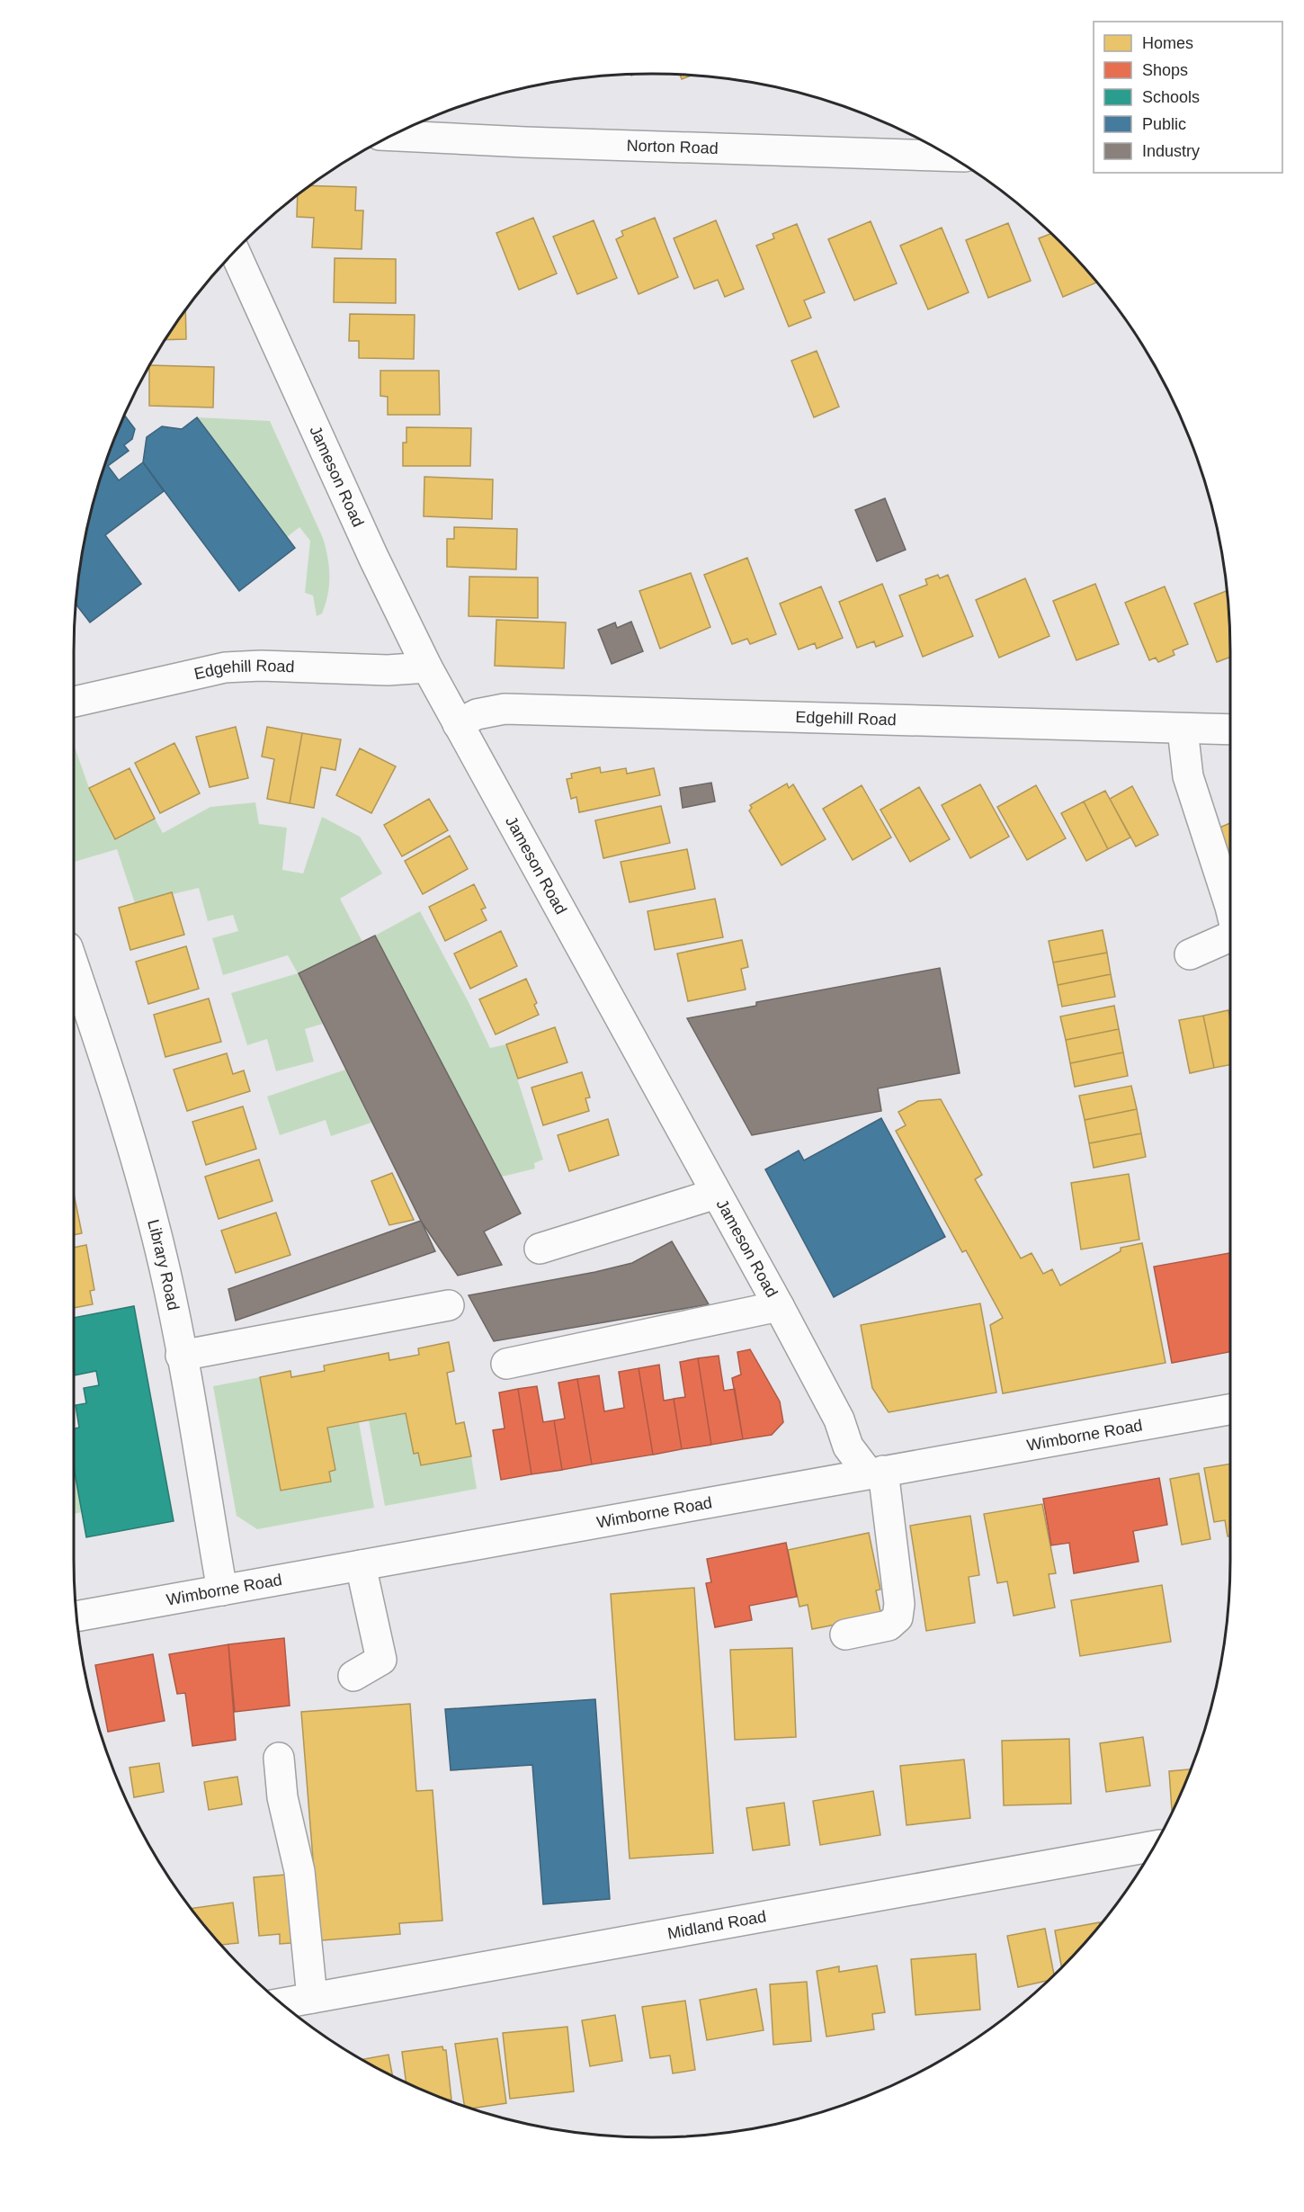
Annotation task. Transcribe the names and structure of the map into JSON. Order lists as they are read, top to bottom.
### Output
{
  "streets": {
    "street": [
      "Norton Road",
      "Jameson Road",
      "Edgehill Road",
      "Library Road",
      "Wimborne Road",
      "Midland Road"
    ]
  },
  "crossings": [
    ["Jameson Road", "Edgehill Road"],
    ["Jameson Road", "Wimborne Road"],
    ["Library Road", "Wimborne Road"]
  ],
  "legend": [
    "Homes",
    "Shops",
    "Schools",
    "Public",
    "Industry"
  ]
}
